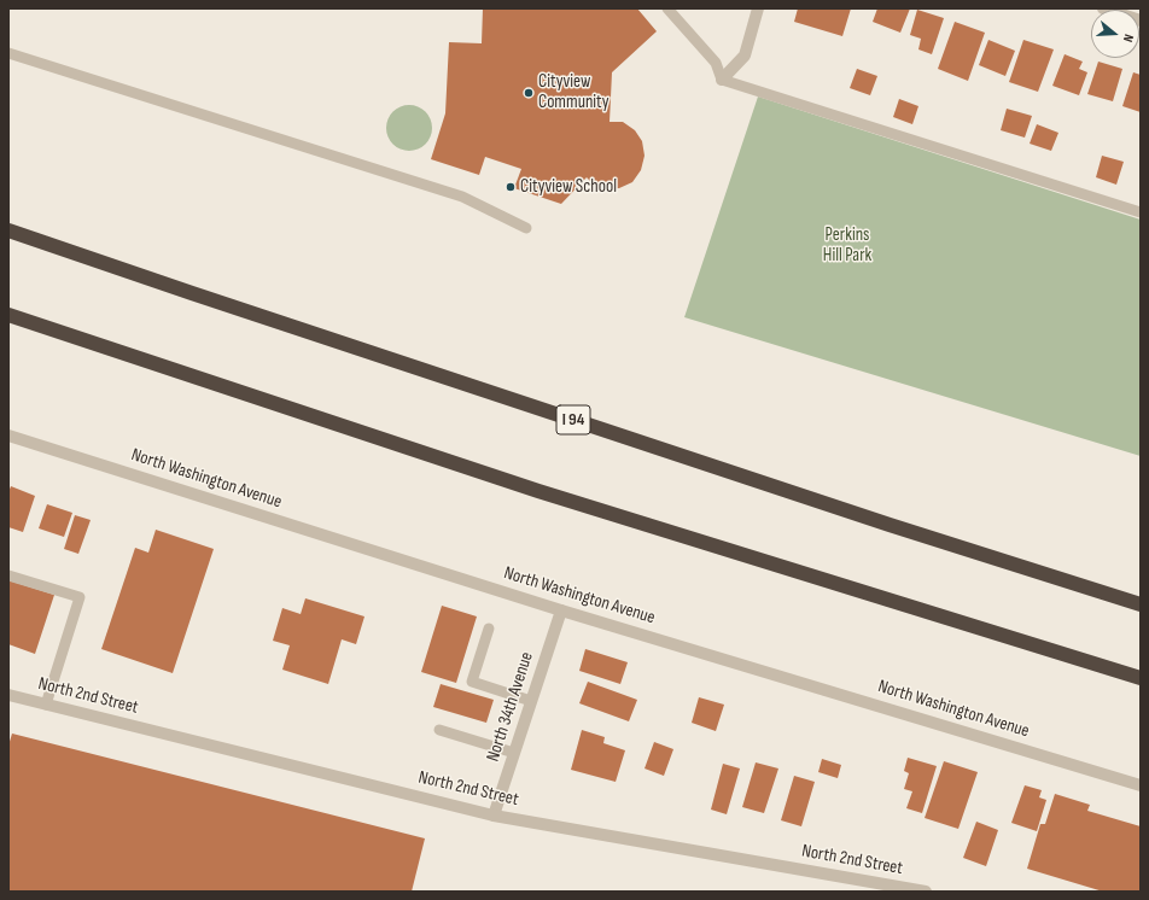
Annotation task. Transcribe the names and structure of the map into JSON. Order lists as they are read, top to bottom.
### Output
{
  "streets": {
    "highway": ["I 94"],
    "street": ["North Washington Avenue", "North 2nd Street", "North 34th Avenue"]
  },
  "crossings": [
    ["North Washington Avenue", "North 34th Avenue"],
    ["North 2nd Street", "North 34th Avenue"]
  ],
  "parks": ["Perkins Hill Park"],
  "places": ["Cityview Community", "Cityview School"],
  "north": "right"
}
